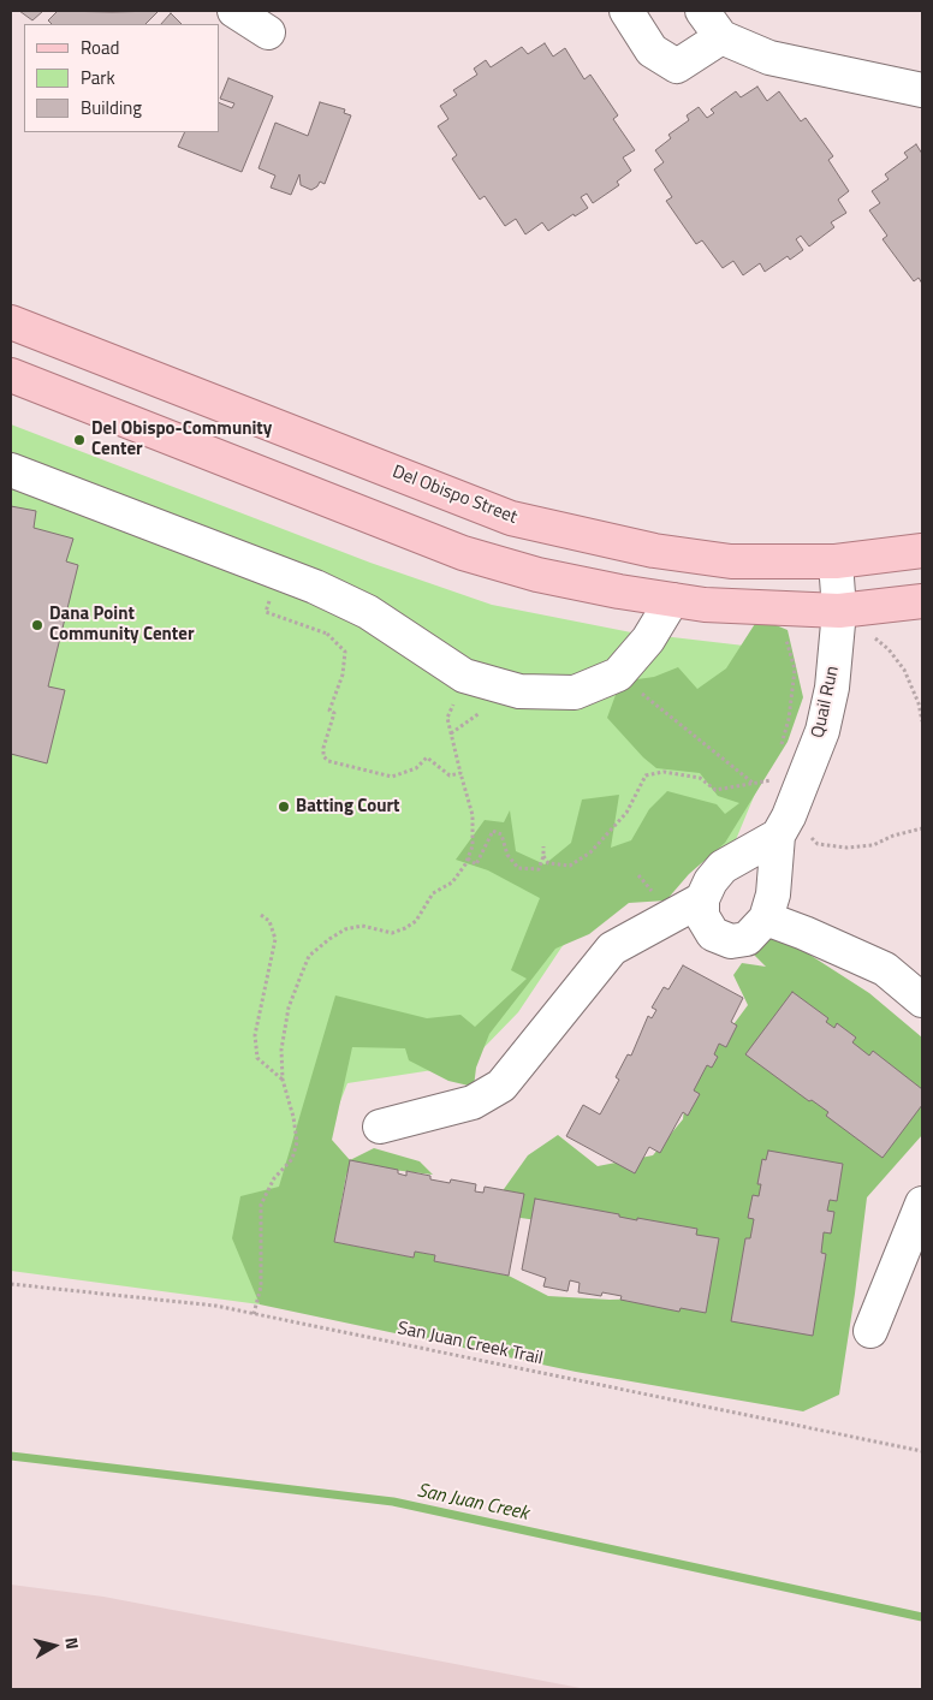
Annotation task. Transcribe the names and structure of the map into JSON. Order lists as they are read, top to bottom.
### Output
{
  "streets": {
    "main road": ["Del Obispo Street"],
    "street": ["Quail Run"],
    "path": ["San Juan Creek Trail"]
  },
  "crossings": [
    ["Del Obispo Street", "Quail Run"]
  ],
  "water": ["San Juan Creek"],
  "places": ["Del Obispo-Community Center", "Dana Point Community Center", "Batting Court"],
  "legend": ["Road", "Park", "Building"],
  "north": "right"
}
